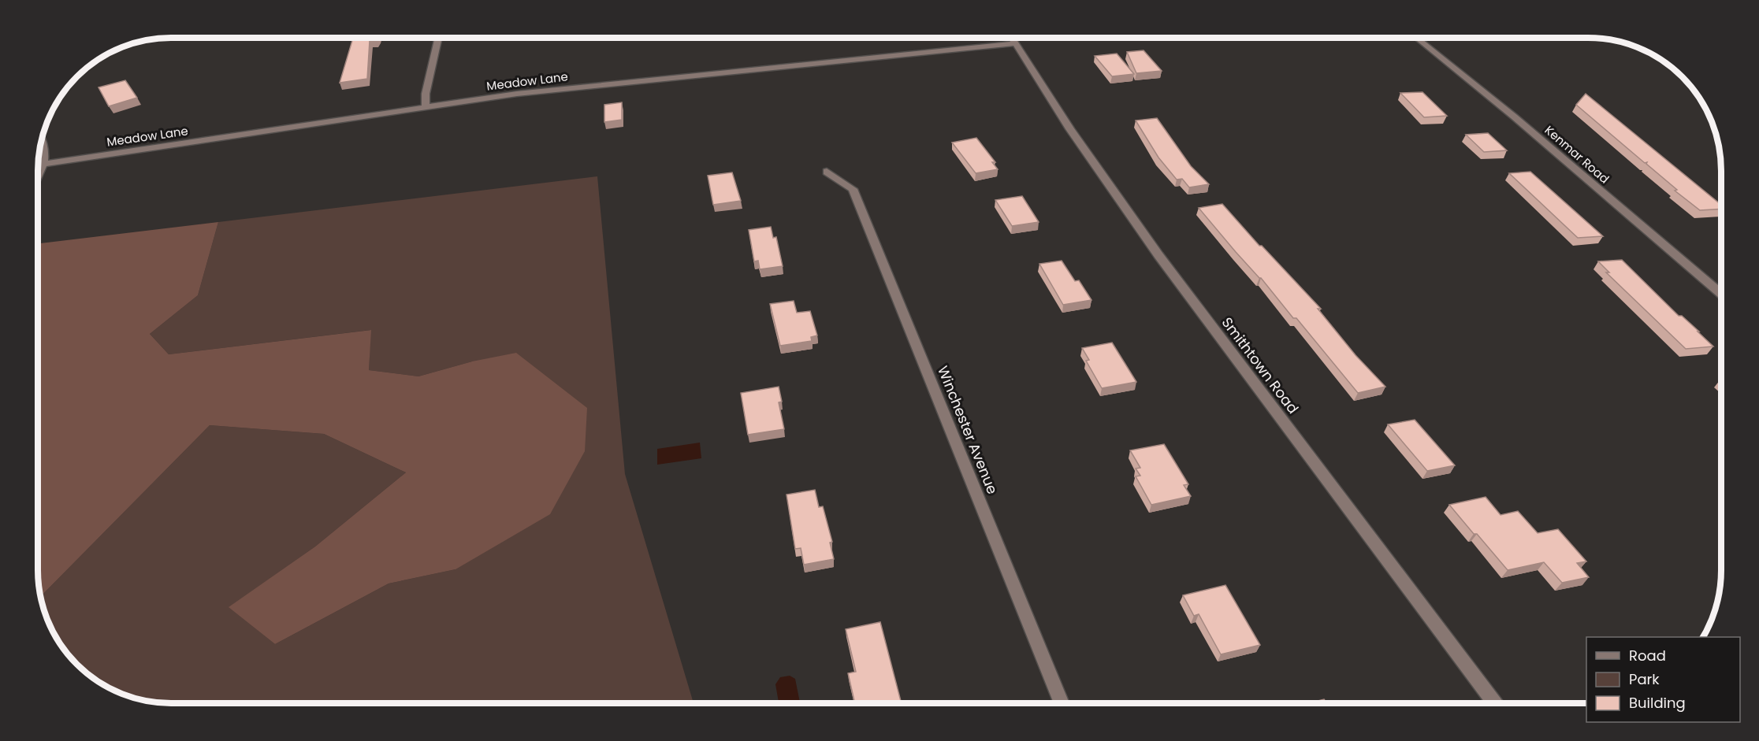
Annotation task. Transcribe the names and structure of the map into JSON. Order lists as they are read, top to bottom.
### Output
{
  "streets": {
    "street": [
      "Meadow Lane",
      "Kenmar Road",
      "Smithtown Road",
      "Winchester Avenue"
    ]
  },
  "crossings": [
    ["Meadow Lane", "Smithtown Road"]
  ],
  "legend": ["Road", "Park", "Building"]
}
